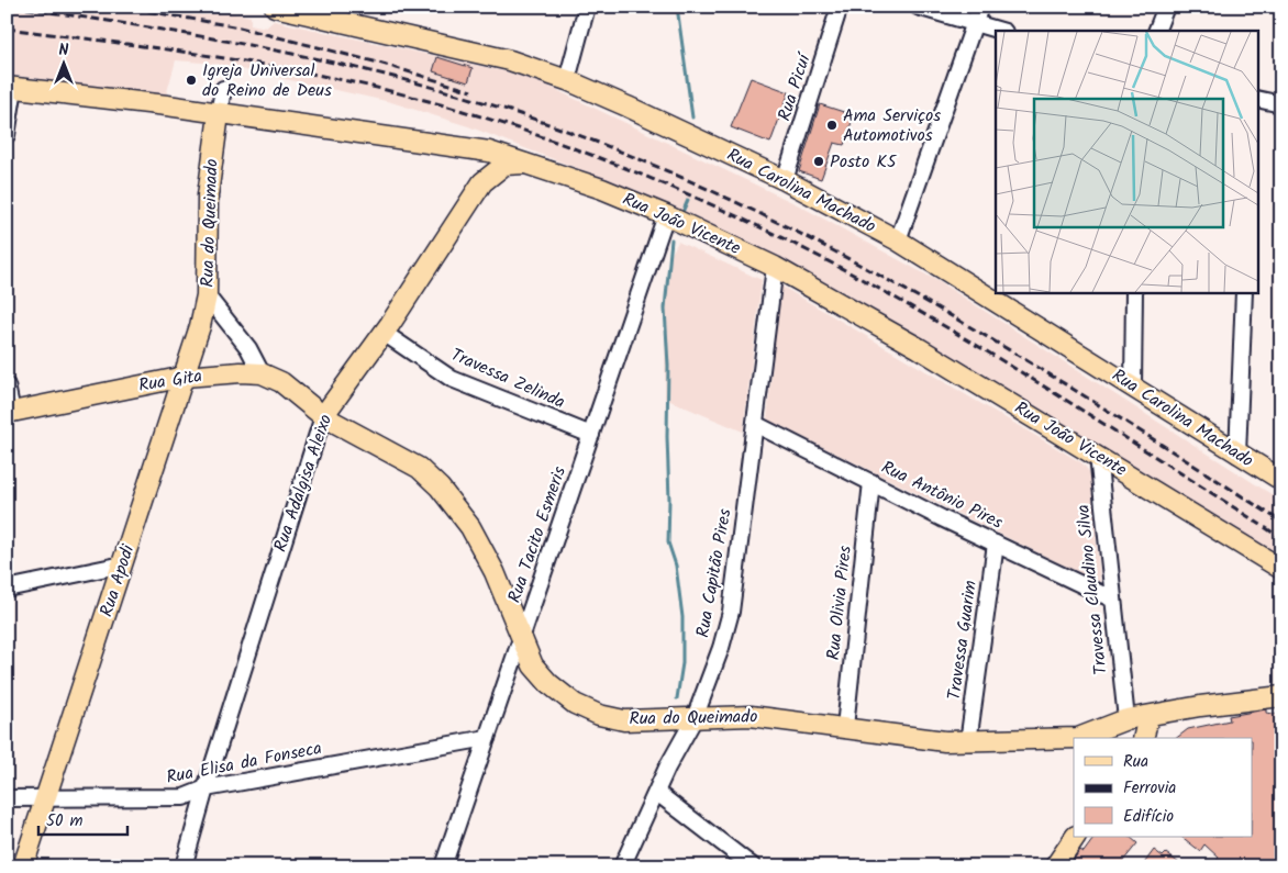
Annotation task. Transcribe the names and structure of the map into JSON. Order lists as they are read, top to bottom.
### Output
{
  "streets": {
    "main road": [
      "Rua Carolina Machado",
      "Rua do Queimado",
      "Rua João Vicente",
      "Rua Gita",
      "Rua Adalgisa Aleixo",
      "Rua Apodi"
    ],
    "street": [
      "Rua Picuí",
      "Travessa Zelinda",
      "Rua Antônio Pires",
      "Rua Tacito Esmeris",
      "Rua Capitão Pires",
      "Travessa Claudino Silva",
      "Rua Olivia Pires",
      "Travessa Guarim",
      "Rua Elisa da Fonseca"
    ]
  },
  "crossings": [
    ["Rua Picuí", "Rua Carolina Machado"],
    ["Rua do Queimado", "Rua João Vicente"],
    ["Rua do Queimado", "Rua Gita"],
    ["Rua do Queimado", "Rua Adalgisa Aleixo"],
    ["Rua do Queimado", "Rua Tacito Esmeris"],
    ["Rua do Queimado", "Rua Capitão Pires"],
    ["Rua do Queimado", "Rua Apodi"],
    ["Rua do Queimado", "Travessa Claudino Silva"],
    ["Rua do Queimado", "Rua Olivia Pires"],
    ["Rua do Queimado", "Travessa Guarim"],
    ["Rua João Vicente", "Rua Adalgisa Aleixo"],
    ["Rua João Vicente", "Rua Tacito Esmeris"],
    ["Rua João Vicente", "Rua Capitão Pires"],
    ["Rua João Vicente", "Travessa Claudino Silva"],
    ["Travessa Zelinda", "Rua Adalgisa Aleixo"],
    ["Travessa Zelinda", "Rua Tacito Esmeris"],
    ["Rua Gita", "Rua Adalgisa Aleixo"],
    ["Rua Gita", "Rua Apodi"],
    ["Rua Adalgisa Aleixo", "Rua Elisa da Fonseca"],
    ["Rua Antônio Pires", "Rua Capitão Pires"],
    ["Rua Antônio Pires", "Travessa Claudino Silva"],
    ["Rua Antônio Pires", "Rua Olivia Pires"],
    ["Rua Antônio Pires", "Travessa Guarim"],
    ["Rua Tacito Esmeris", "Rua Elisa da Fonseca"],
    ["Rua Apodi", "Rua Elisa da Fonseca"]
  ],
  "places": ["Igreja Universal do Reino de Deus", "Ama Serviços Automotivos", "Posto K5"],
  "legend": ["Rua", "Ferrovia", "Edifício"],
  "scale_bar": "50 m",
  "north": "top"
}
